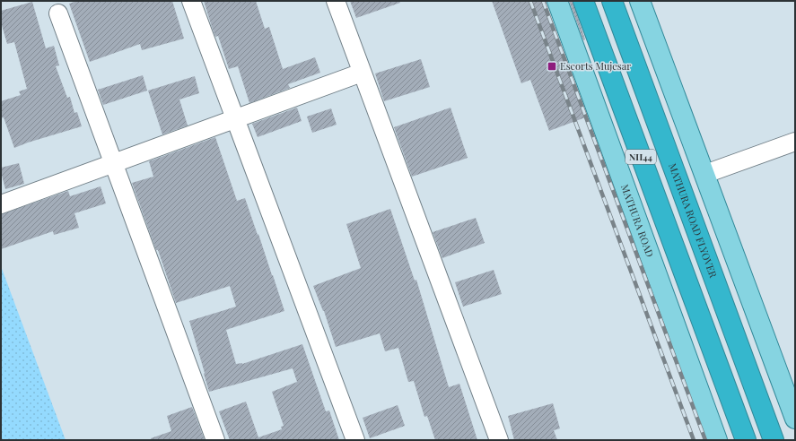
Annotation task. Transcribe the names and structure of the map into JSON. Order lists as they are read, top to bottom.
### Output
{
  "streets": {
    "highway": ["NH44", "MATHURA ROAD FLYOVER"],
    "main road": ["MATHURA ROAD"]
  },
  "places": {
    "transit": ["Escorts Mujesar"]
  }
}
